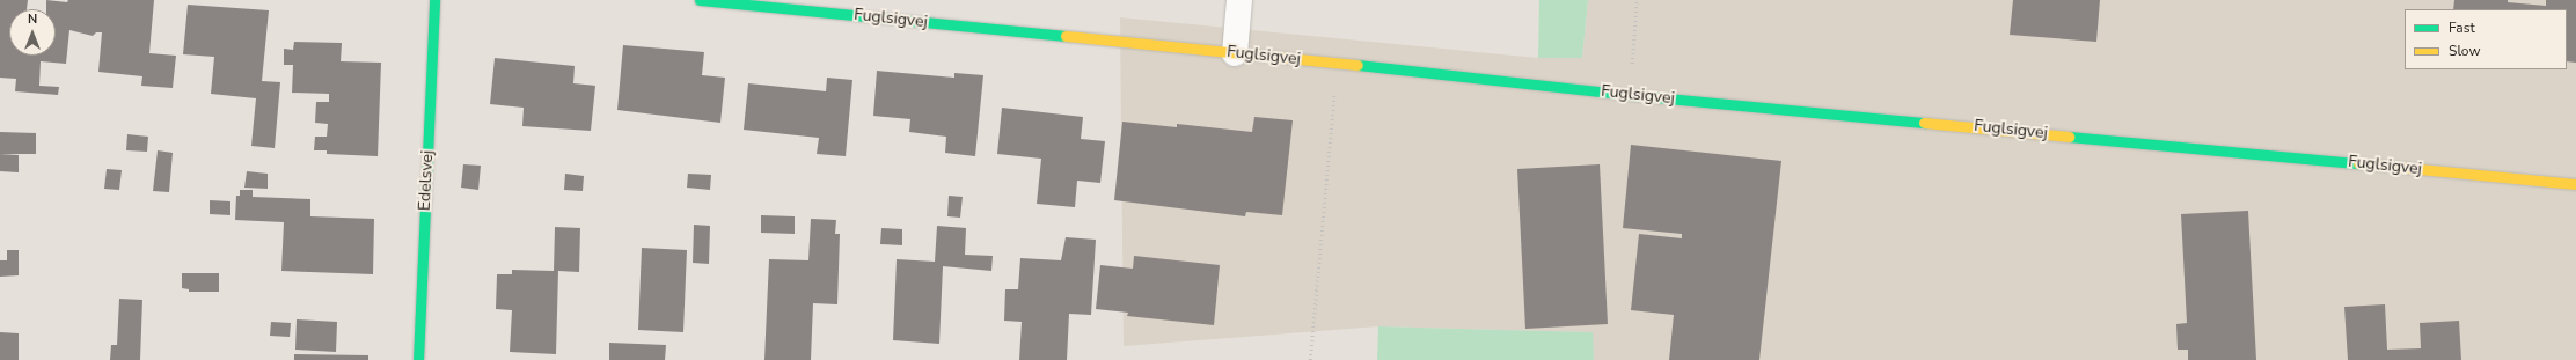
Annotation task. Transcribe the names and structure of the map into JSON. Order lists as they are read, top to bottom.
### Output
{
  "streets": {
    "street": ["Fuglsigvej", "Edelsvej"]
  },
  "legend": ["Fast", "Slow"],
  "north": "top"
}
